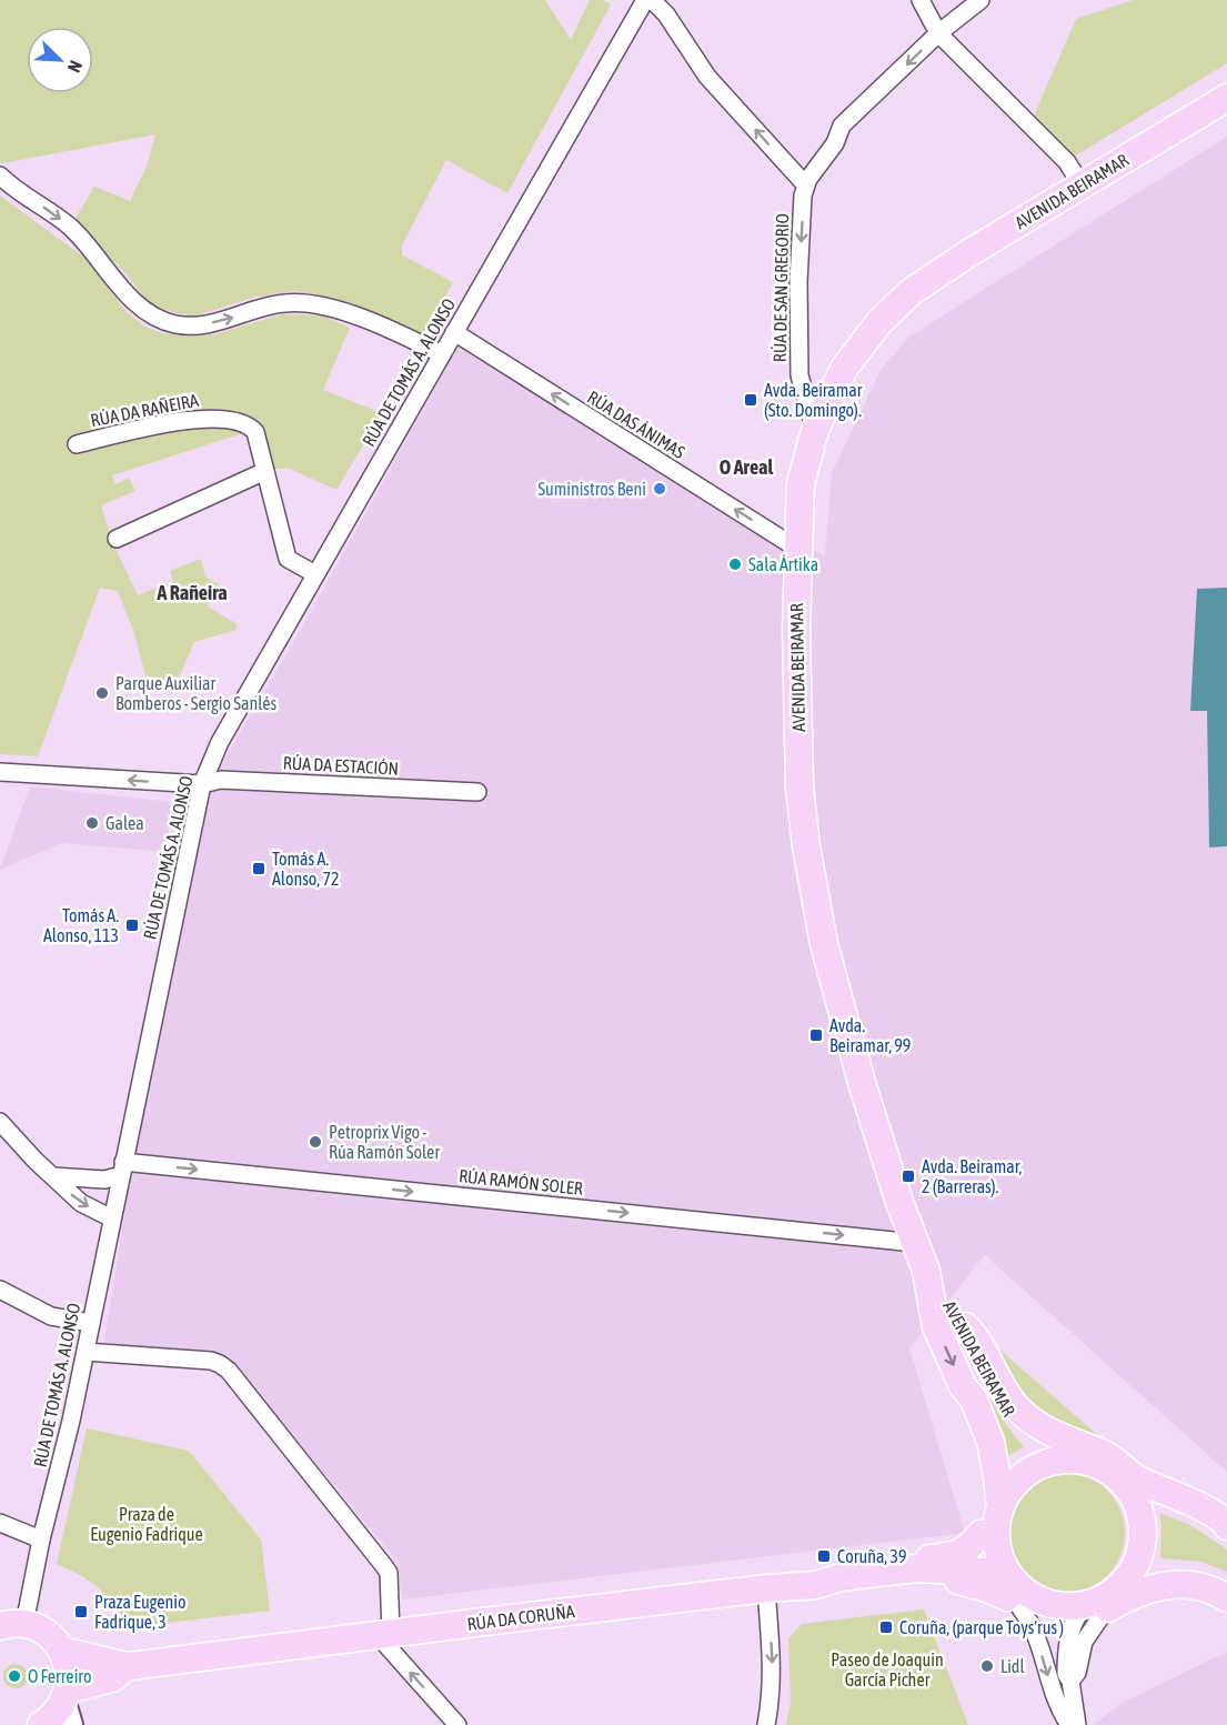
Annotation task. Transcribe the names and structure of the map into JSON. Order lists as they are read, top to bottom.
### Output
{
  "streets": {
    "main road": ["AVENIDA BEIRAMAR", "RÚA DA CORUÑA"],
    "street": [
      "RÚA DE SAN GREGORIO",
      "RÚA DE TOMÁS A. ALONSO",
      "RÚA DA RAÑEIRA",
      "RÚA DAS ÁNIMAS",
      "RÚA DA ESTACIÓN",
      "RÚA RAMÓN SOLER"
    ]
  },
  "crossings": [
    ["AVENIDA BEIRAMAR", "RÚA DE SAN GREGORIO"],
    ["AVENIDA BEIRAMAR", "RÚA DAS ÁNIMAS"],
    ["AVENIDA BEIRAMAR", "RÚA RAMÓN SOLER"],
    ["RÚA DE TOMÁS A. ALONSO", "RÚA DA RAÑEIRA"],
    ["RÚA DE TOMÁS A. ALONSO", "RÚA DAS ÁNIMAS"],
    ["RÚA DE TOMÁS A. ALONSO", "RÚA DA ESTACIÓN"],
    ["RÚA DE TOMÁS A. ALONSO", "RÚA RAMÓN SOLER"]
  ],
  "one_way": [
    "RÚA DE SAN GREGORIO",
    "RÚA DAS ÁNIMAS",
    "RÚA DA ESTACIÓN",
    "RÚA RAMÓN SOLER"
  ],
  "districts": ["O Areal", "A Rañeira"],
  "parks": ["Praza de Eugenio Fadrique", "Paseo de Joaquin García Picher"],
  "places": {
    "transit": [
      "Avda. Beiramar (Sto. Domingo).",
      "Tomás A. Alonso, 72",
      "Tomás A. Alonso, 113",
      "Avda. Beiramar, 99",
      "Avda. Beiramar, 2 (Barreras).",
      "Coruña, 39",
      "Praza Eugenio Fadrique, 3",
      "Coruña, (parque Toys'rus )"
    ],
    "other": [
      "Suministros Beni",
      "Sala Ártika",
      "Parque Auxiliar Bomberos - Sergio Sanlés",
      "Galea",
      "Petroprix Vigo - Rúa Ramón Soler",
      "Lidl",
      "O Ferreiro"
    ]
  },
  "north": "bottom right"
}
